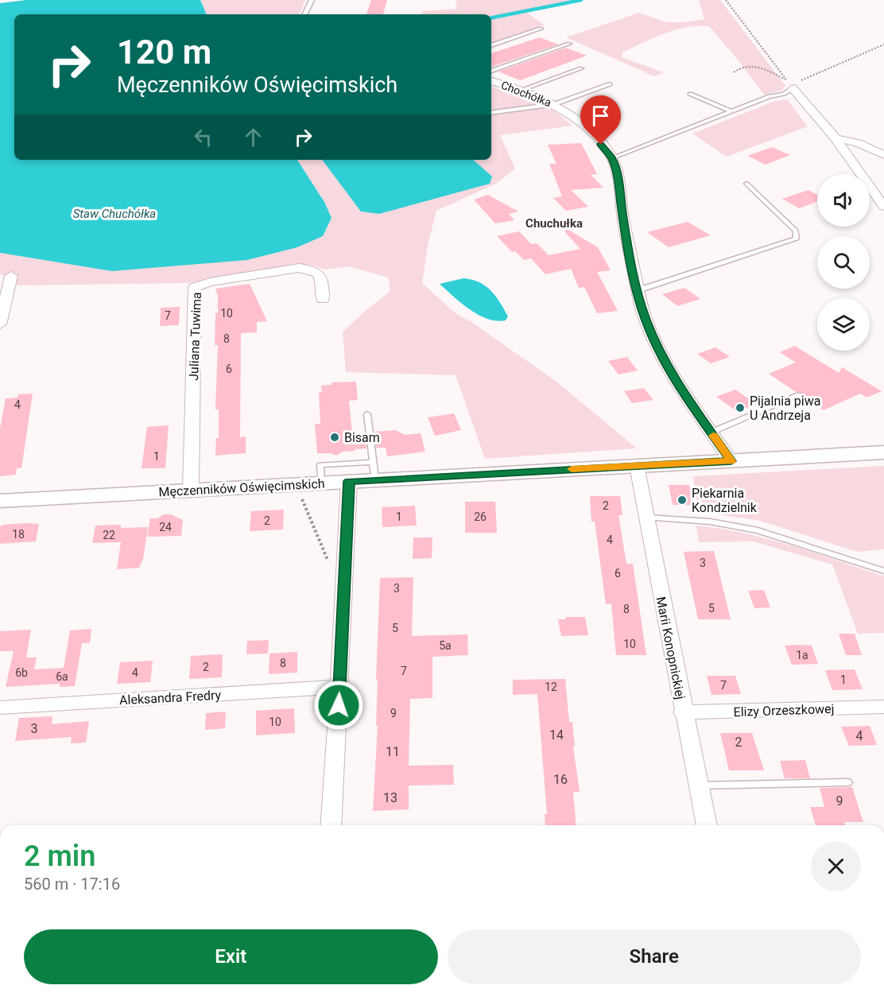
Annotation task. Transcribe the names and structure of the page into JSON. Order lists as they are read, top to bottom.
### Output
{
  "streets": {
    "main road": ["Męczenników Oświęcimskich"],
    "street": [
      "Chochółka",
      "Juliana Tuwima",
      "Marii Konopnickiej",
      "Aleksandra Fredry",
      "Elizy Orzeszkowej"
    ]
  },
  "crossings": [
    ["Chochółka", "Męczenników Oświęcimskich"],
    ["Juliana Tuwima", "Męczenników Oświęcimskich"],
    ["Męczenników Oświęcimskich", "Marii Konopnickiej"],
    ["Marii Konopnickiej", "Elizy Orzeszkowej"]
  ],
  "districts": ["Chuchułka"],
  "water": ["Staw Chuchółka"],
  "places": ["Pijalnia piwa U Andrzeja", "Bisam", "Piekarnia Kondzielnik"],
  "house_numbers": [
    "10",
    "7",
    "8",
    "6",
    "4",
    "1",
    "2",
    "1",
    "26",
    "2",
    "24",
    "18",
    "22",
    "4",
    "3",
    "6",
    "3",
    "5",
    "8",
    "5",
    "10",
    "5a",
    "1a",
    "8",
    "2",
    "7",
    "6b",
    "4",
    "6a",
    "1",
    "7",
    "12",
    "9",
    "10",
    "3",
    "14",
    "4",
    "2",
    "11",
    "16",
    "13",
    "9"
  ],
  "page": {
    "turn": ["120 m", "Męczenników Oświęcimskich"],
    "heading": ["2 min", "560 m · 17:16"],
    "buttons": ["Exit", "Share"]
  }
}
